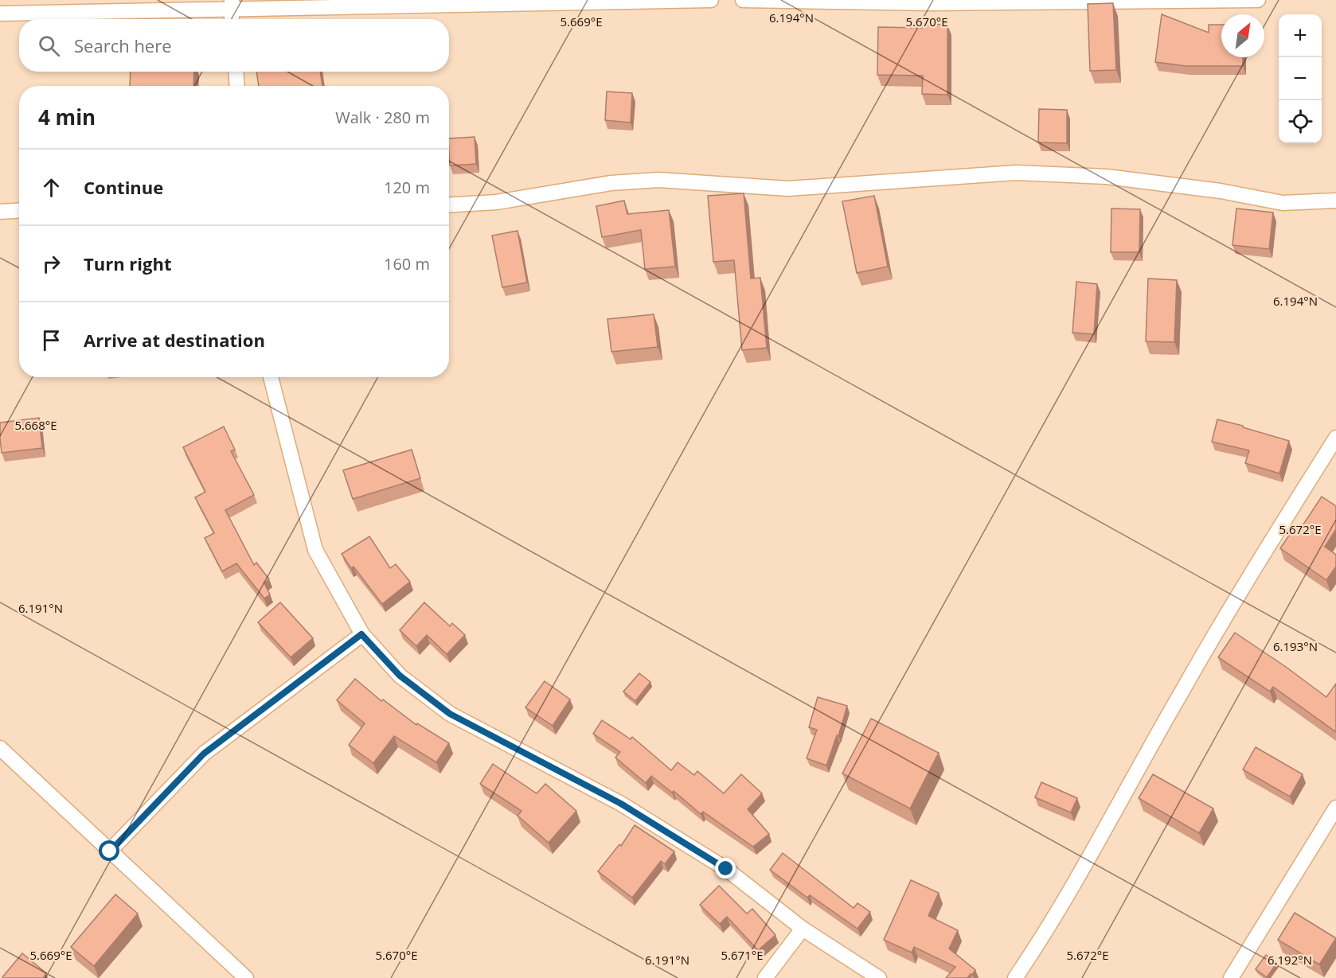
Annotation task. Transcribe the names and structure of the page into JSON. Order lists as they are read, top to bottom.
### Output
{
  "north": "top right",
  "page": {
    "map_buttons": ["+", "−"],
    "search": "Search here",
    "heading": ["4 min", "Walk · 280 m"],
    "list": [
      ["Continue", "120 m"],
      ["Turn right", "160 m"],
      "Arrive at destination"
    ]
  },
  "coordinates": [
    "6.194°N",
    "5.669°E",
    "5.670°E",
    "5.668°E",
    "5.672°E",
    "6.191°N",
    "6.193°N",
    "5.671°E",
    "6.192°N"
  ]
}
